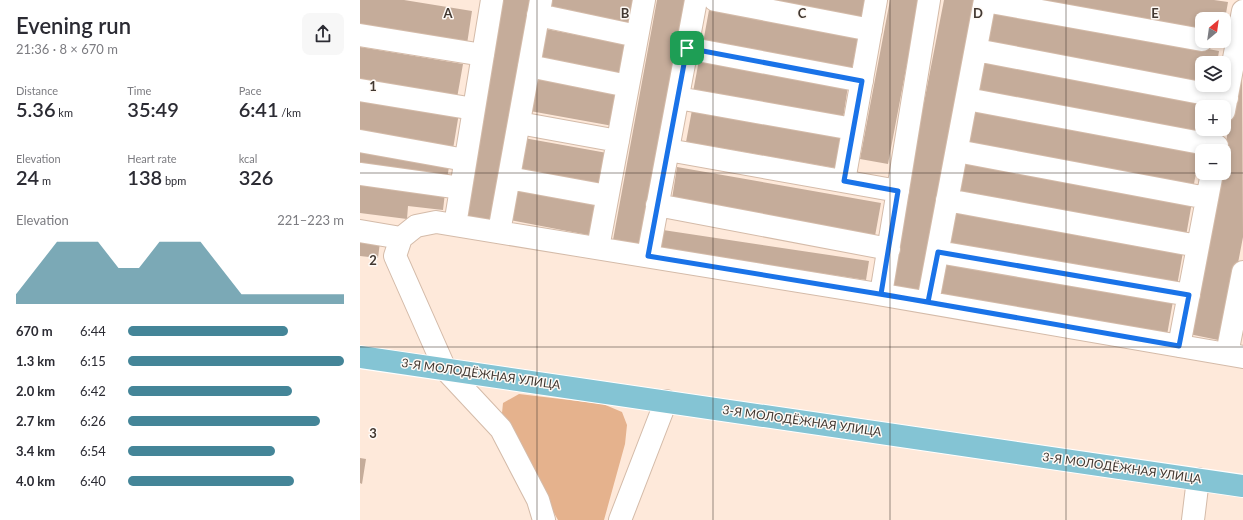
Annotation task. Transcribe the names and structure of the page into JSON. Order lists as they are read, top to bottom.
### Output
{
  "streets": {
    "main road": ["3-Я МОЛОДЁЖНАЯ УЛИЦА"]
  },
  "north": "top right",
  "page": {
    "heading": ["Evening run", "21:36 · 8 × 670 m"],
    "map_buttons": ["+", "−"],
    "stats": [
      ["Distance", "5.36 km"],
      ["Time", "35:49"],
      ["Pace", "6:41 /km"],
      ["Elevation", "24 m"],
      ["Heart rate", "138 bpm"],
      ["kcal", "326"]
    ],
    "chart": ["Elevation", "221–223 m"],
    "list": [
      {
        "name": "670 m",
        "note": "6:44"
      },
      {
        "name": "1.3 km",
        "note": "6:15"
      },
      {
        "name": "2.0 km",
        "note": "6:42"
      },
      {
        "name": "2.7 km",
        "note": "6:26"
      },
      {
        "name": "3.4 km",
        "note": "6:54"
      },
      {
        "name": "4.0 km",
        "note": "6:40"
      }
    ]
  },
  "grid": {
    "columns": [
      "A",
      "B",
      "C",
      "D",
      "E"
    ],
    "rows": ["1", "2", "3"]
  }
}
